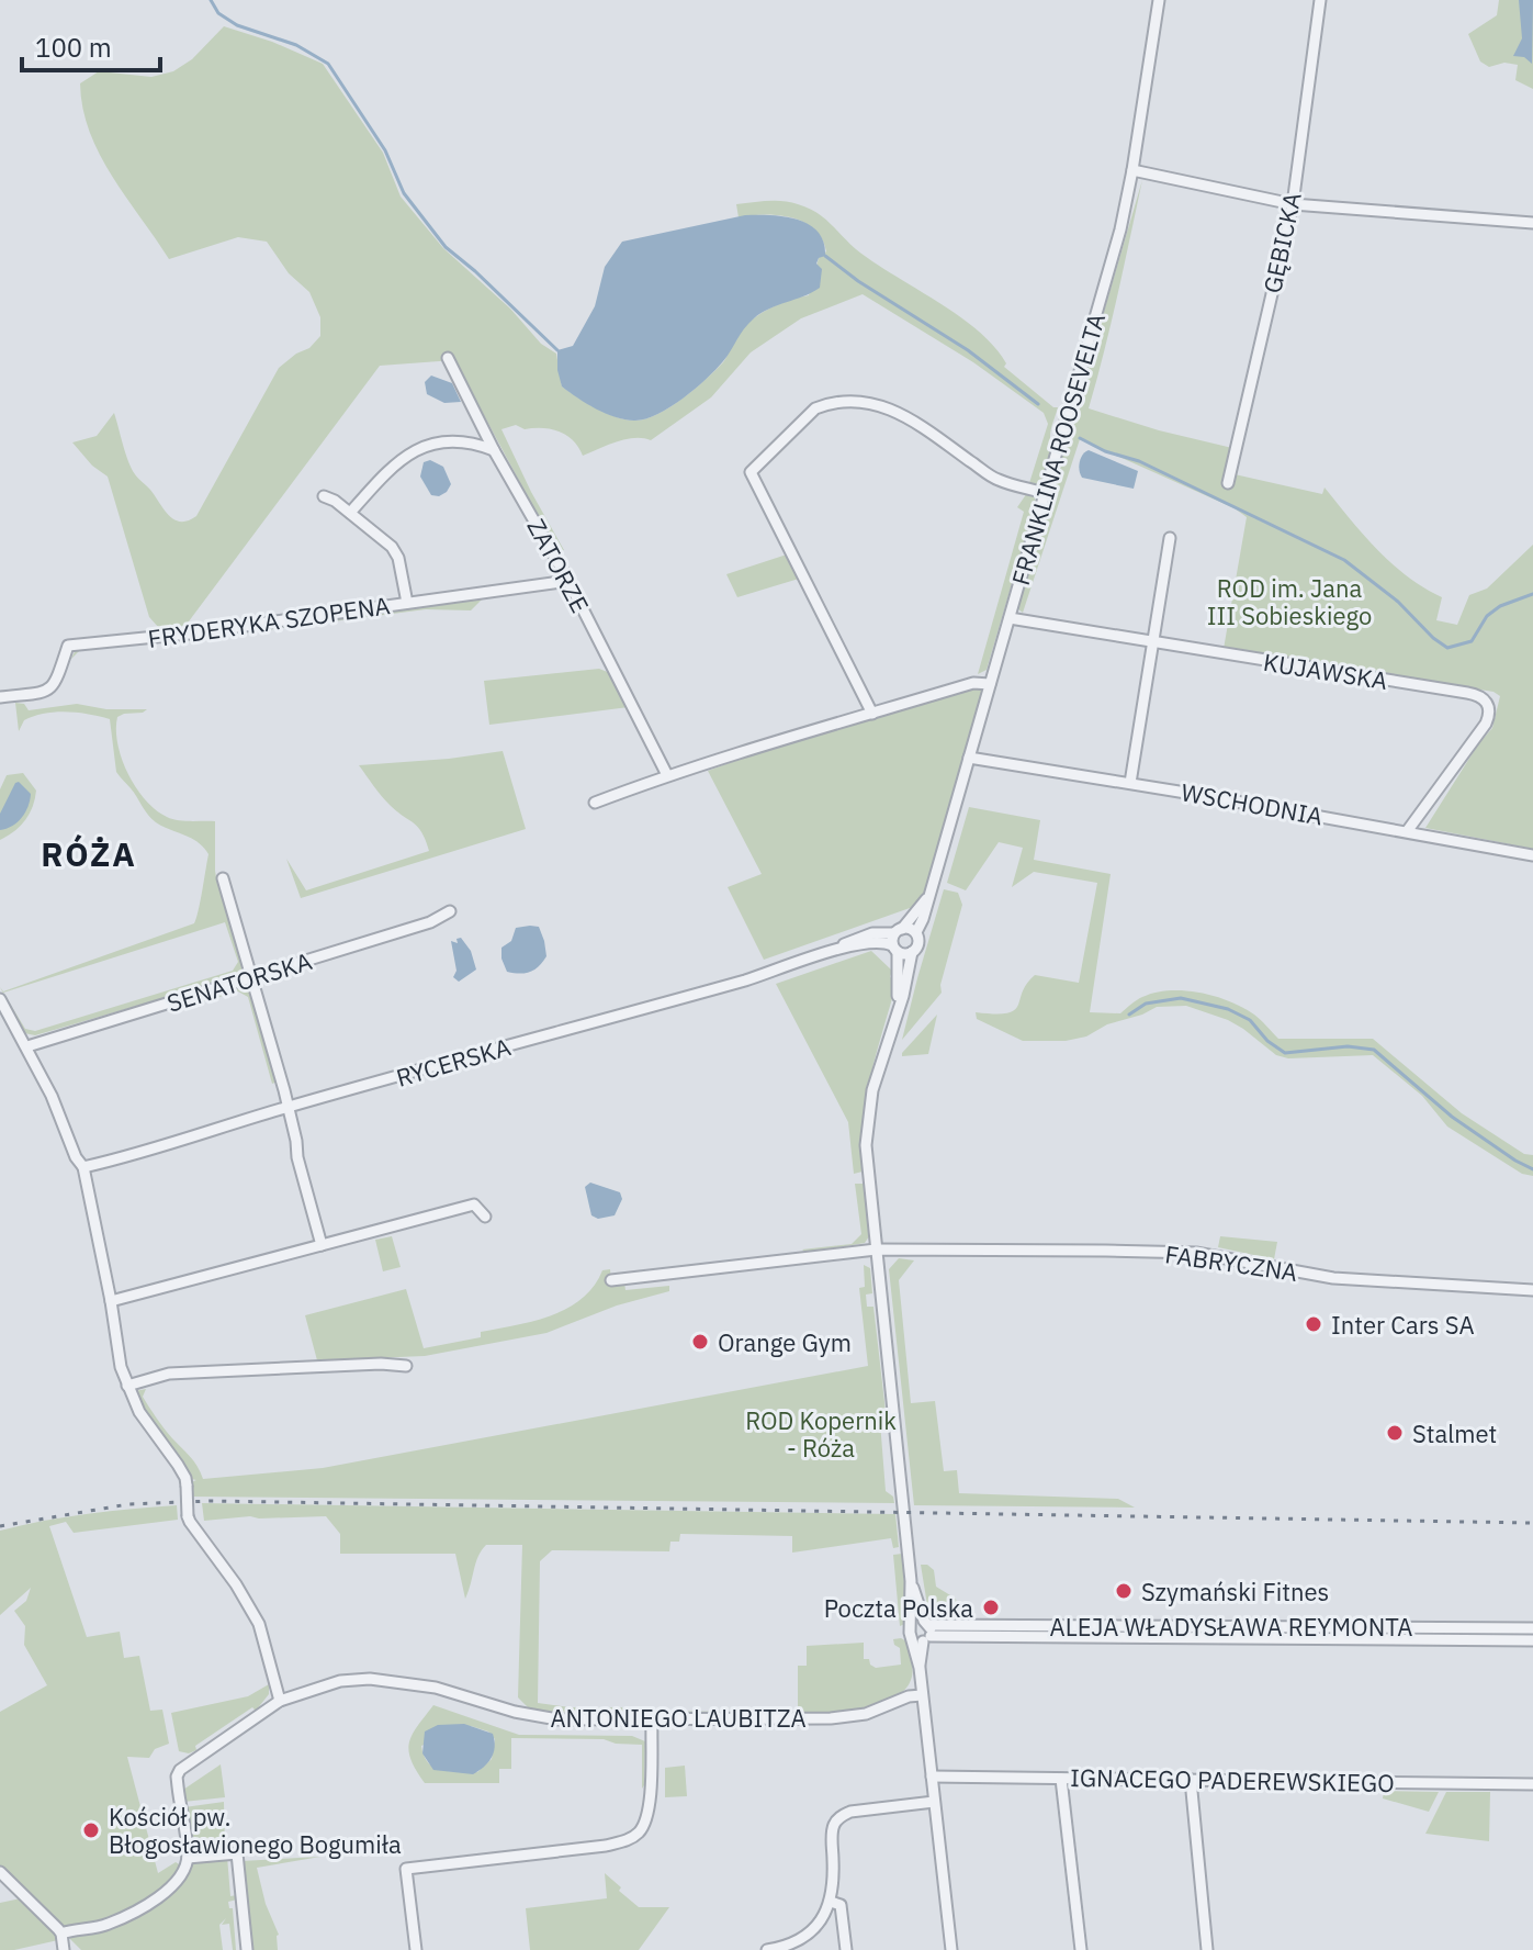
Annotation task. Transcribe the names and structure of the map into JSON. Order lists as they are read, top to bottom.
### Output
{
  "streets": {
    "street": [
      "GĘBICKA",
      "FRANKLINA ROOSEVELTA",
      "ZATORZE",
      "FRYDERYKA SZOPENA",
      "KUJAWSKA",
      "WSCHODNIA",
      "SENATORSKA",
      "RYCERSKA",
      "FABRYCZNA",
      "ALEJA WŁADYSŁAWA REYMONTA",
      "ANTONIEGO LAUBITZA",
      "IGNACEGO PADEREWSKIEGO"
    ]
  },
  "crossings": [
    ["FRANKLINA ROOSEVELTA", "KUJAWSKA"],
    ["FRANKLINA ROOSEVELTA", "WSCHODNIA"],
    ["FRANKLINA ROOSEVELTA", "RYCERSKA"],
    ["ZATORZE", "FRYDERYKA SZOPENA"],
    ["KUJAWSKA", "WSCHODNIA"]
  ],
  "districts": ["RÓŻA"],
  "parks": ["ROD im. Jana III Sobieskiego", "ROD Kopernik - Róża"],
  "places": [
    "Inter Cars SA",
    "Orange Gym",
    "Stalmet",
    "Szymański Fitnes",
    "Poczta Polska",
    "Kościół pw. Błogosławionego Bogumiła"
  ],
  "scale_bar": "100 m"
}
